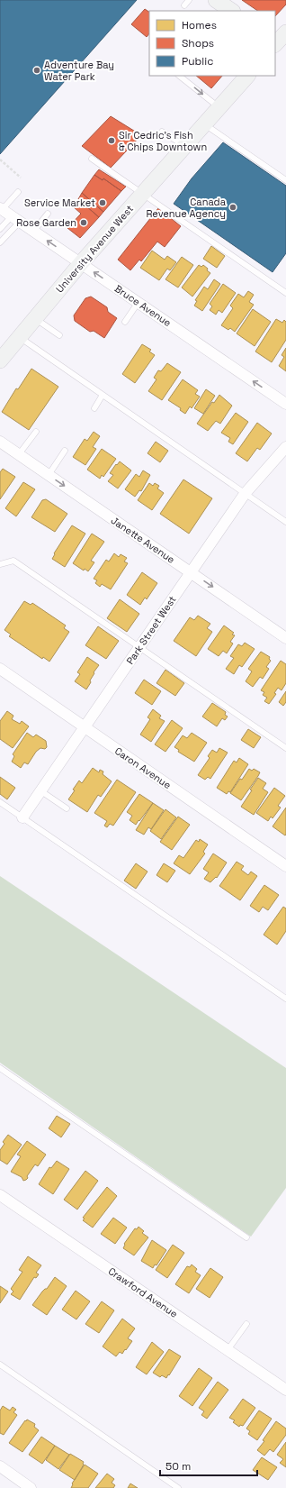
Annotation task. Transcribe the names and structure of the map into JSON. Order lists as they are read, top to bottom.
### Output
{
  "streets": {
    "main road": ["University Avenue West"],
    "street": [
      "Bruce Avenue",
      "Janette Avenue",
      "Park Street West",
      "Caron Avenue",
      "Crawford Avenue"
    ]
  },
  "crossings": [
    ["University Avenue West", "Bruce Avenue"],
    ["Janette Avenue", "Park Street West"],
    ["Park Street West", "Caron Avenue"]
  ],
  "one_way": ["Bruce Avenue", "Janette Avenue"],
  "places": [
    "Adventure Bay Water Park",
    "Sir Cedric's Fish & Chips Downtown",
    "Service Market",
    "Canada Revenue Agency",
    "Rose Garden"
  ],
  "legend": ["Homes", "Shops", "Public"],
  "scale_bar": "50 m"
}
